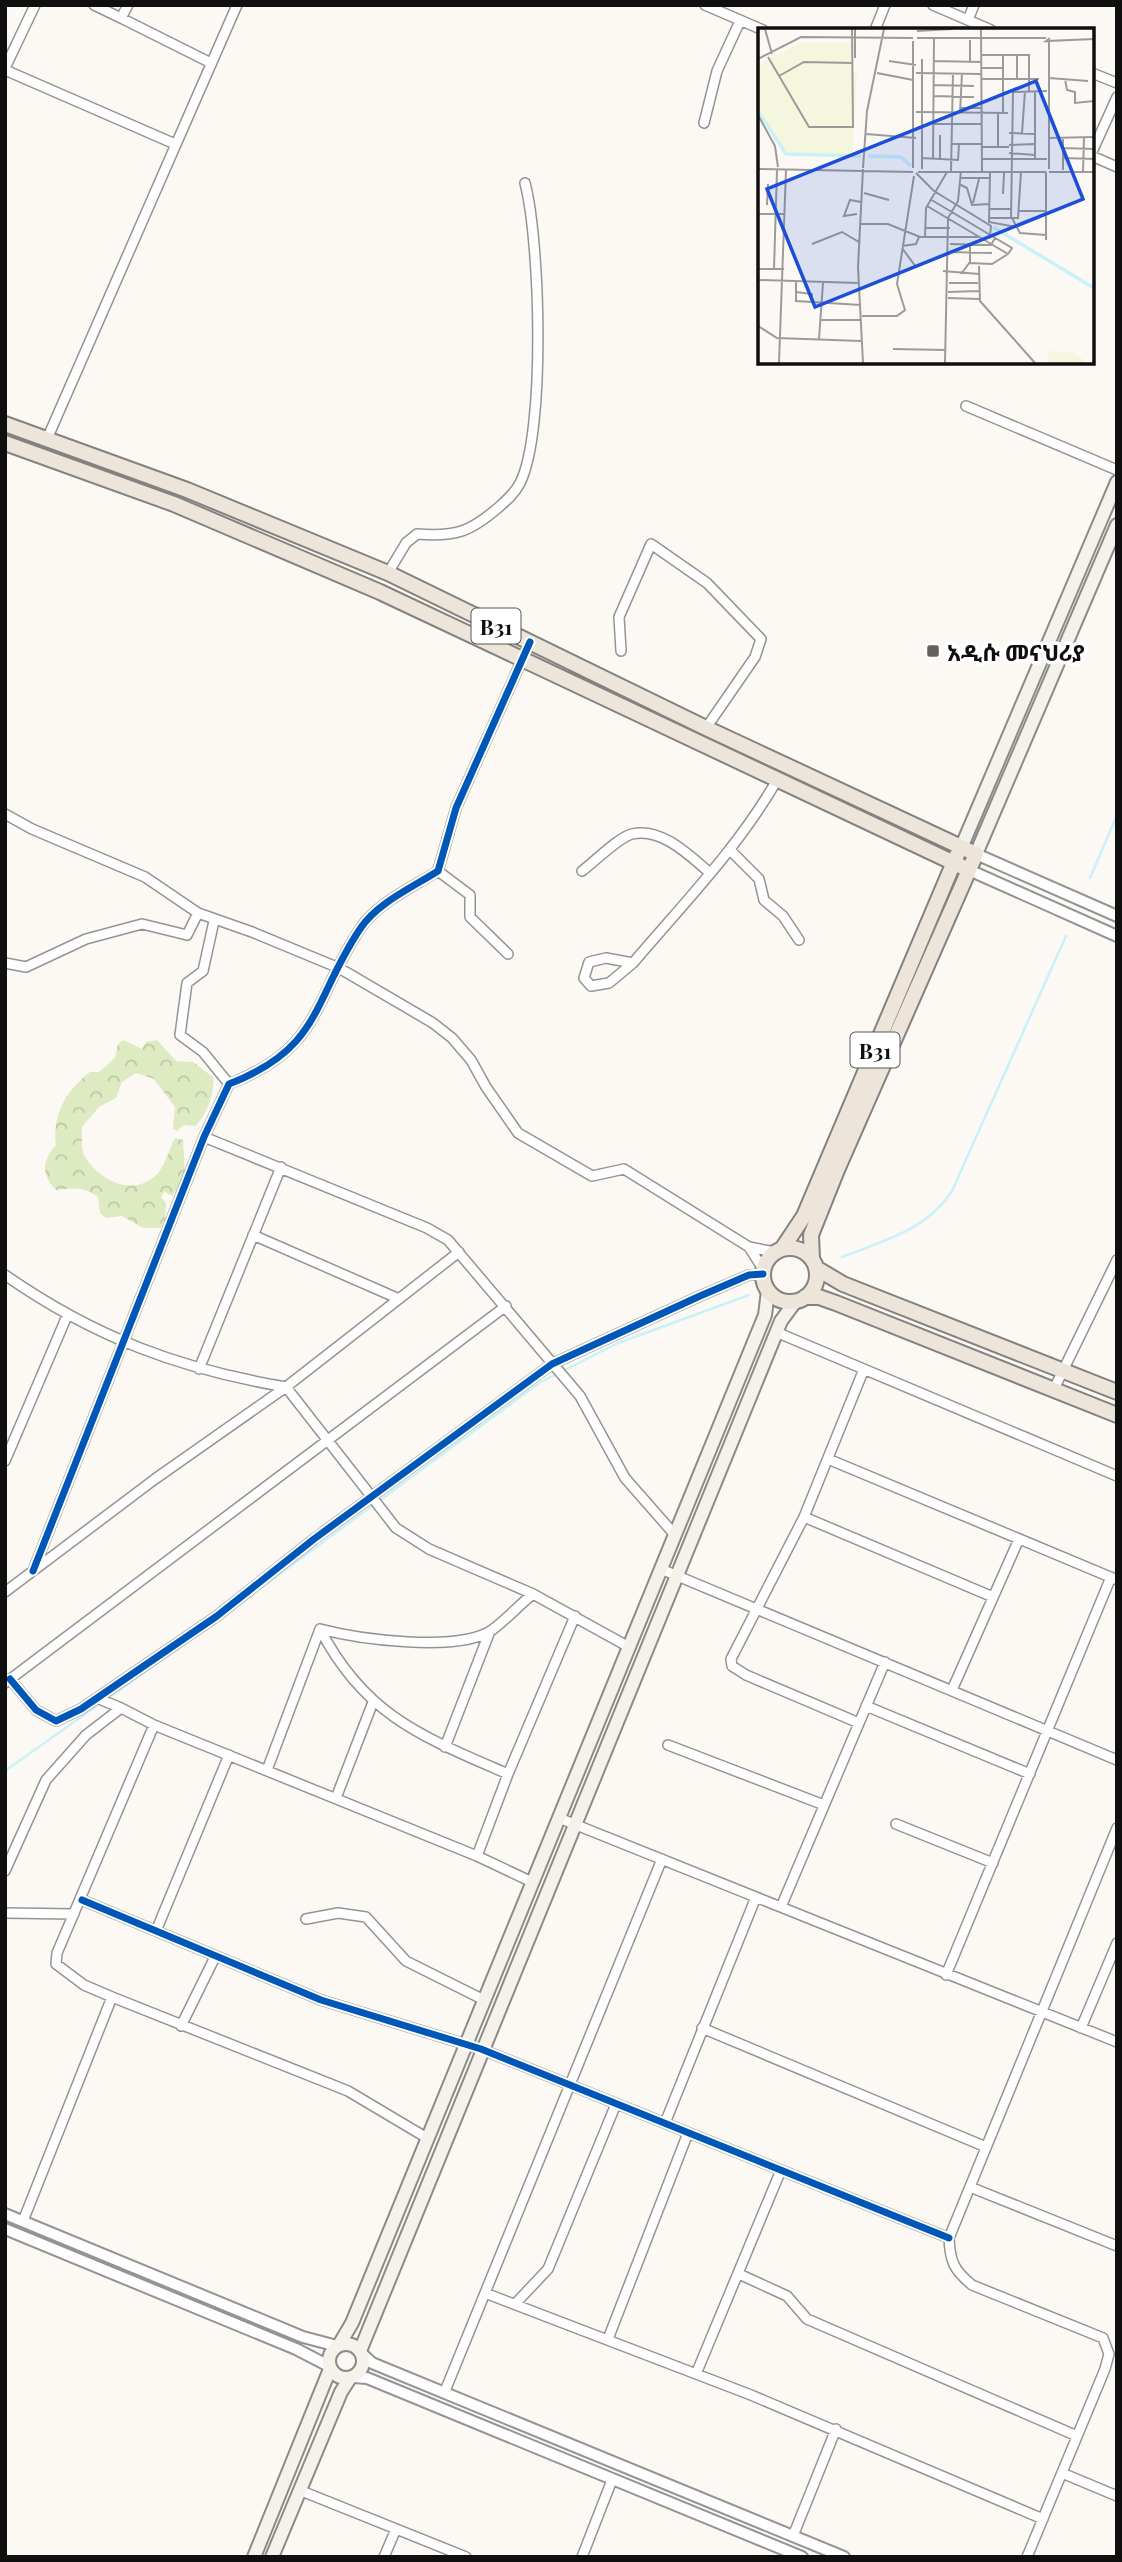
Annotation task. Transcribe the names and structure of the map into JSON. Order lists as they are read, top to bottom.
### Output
{
  "streets": {
    "main road": ["B31"]
  },
  "places": {
    "transit": ["አዲሱ መናህሪያ"]
  }
}
